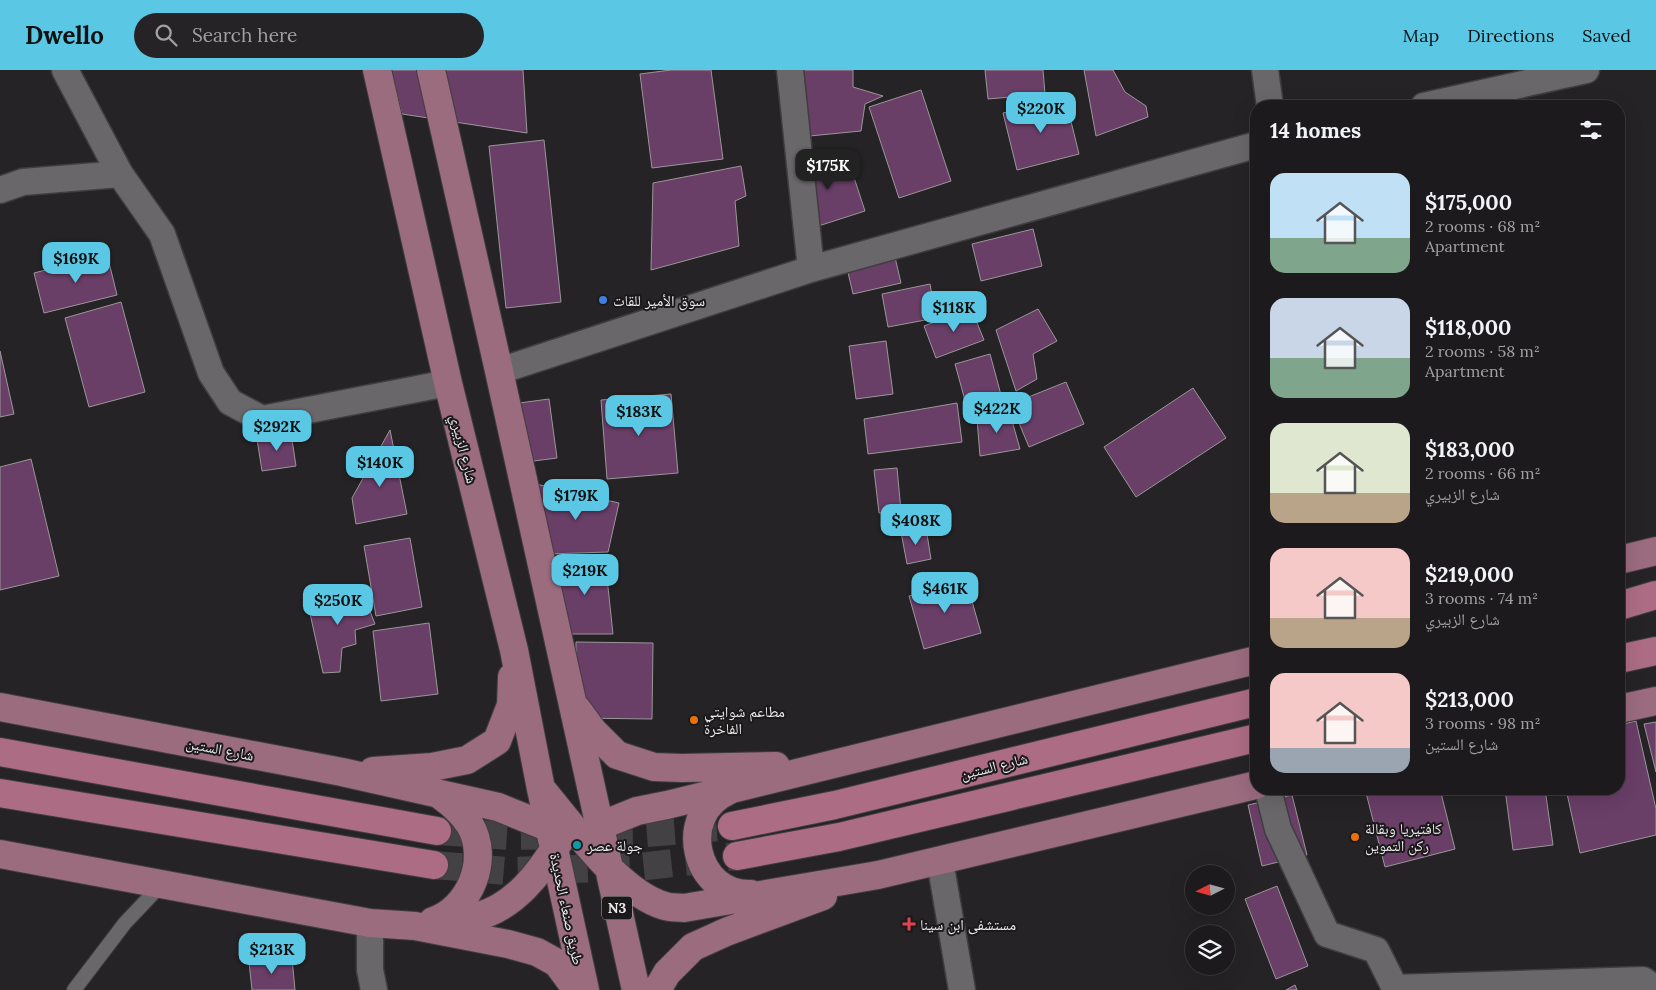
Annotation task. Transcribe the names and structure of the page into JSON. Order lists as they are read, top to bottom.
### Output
{
  "streets": {
    "highway": ["شارع الستين"],
    "main road": ["شارع الزبيري", "N3", "طريق صنعاء الحديدة"]
  },
  "crossings": [
    ["شارع الزبيري", "شارع الستين"],
    ["شارع الزبيري", "N3"],
    ["شارع الزبيري", "طريق صنعاء الحديدة"],
    ["شارع الستين", "N3"],
    ["شارع الستين", "طريق صنعاء الحديدة"],
    ["N3", "طريق صنعاء الحديدة"]
  ],
  "places": {
    "other": [
      "سوق الأمير للقات",
      "مطاعم شوايتي الفاخرة",
      "كافتيريا وبقالة ركن التموين",
      "جولة عصر"
    ],
    "health": ["مستشفى ابن سينا"]
  },
  "north": "left",
  "page": {
    "header": "Dwello",
    "search": "Search here",
    "nav": ["Map", "Directions", "Saved"],
    "price": [
      "$220K",
      "$175K",
      "$169K",
      "$118K",
      "$422K",
      "$183K",
      "$292K",
      "$140K",
      "$179K",
      "$408K",
      "$219K",
      "$461K",
      "$250K",
      "$213K"
    ],
    "heading": "14 homes",
    "list": [
      {
        "name": "$175,000",
        "note": "2 rooms · 68 m² · Apartment"
      },
      {
        "name": "$118,000",
        "note": "2 rooms · 58 m² · Apartment"
      },
      {
        "name": "$183,000",
        "note": "2 rooms · 66 m² · شارع الزبيري"
      },
      {
        "name": "$219,000",
        "note": "3 rooms · 74 m² · شارع الزبيري"
      },
      {
        "name": "$213,000",
        "note": "3 rooms · 98 m² · شارع الستين"
      }
    ]
  }
}
